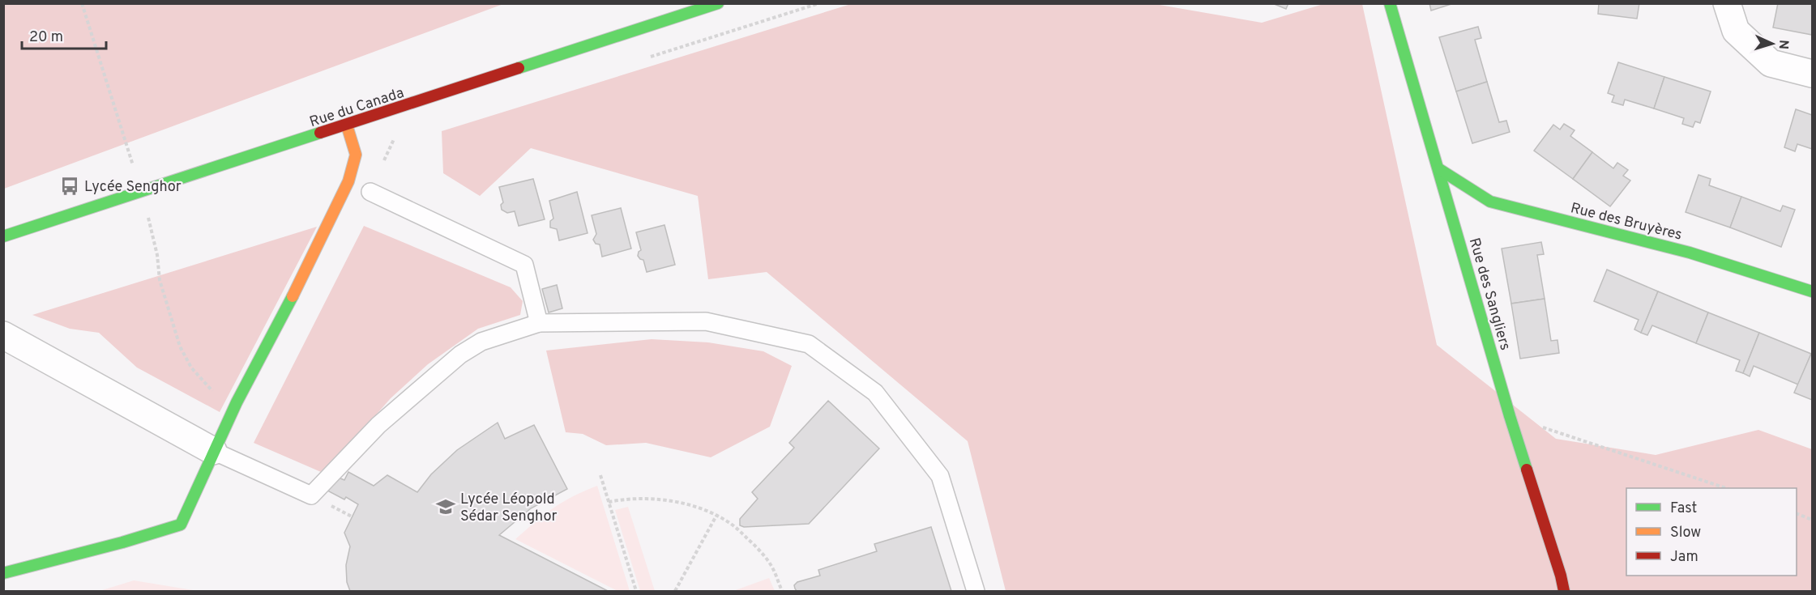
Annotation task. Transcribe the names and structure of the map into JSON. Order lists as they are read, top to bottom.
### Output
{
  "streets": {
    "street": ["Rue du Canada", "Rue des Bruyères", "Rue des Sangliers"]
  },
  "crossings": [
    ["Rue des Bruyères", "Rue des Sangliers"]
  ],
  "places": {
    "bus stop": ["Lycée Senghor"],
    "school or university": ["Lycée Léopold Sédar Senghor"]
  },
  "legend": ["Fast", "Slow", "Jam"],
  "scale_bar": "20 m",
  "north": "right"
}
